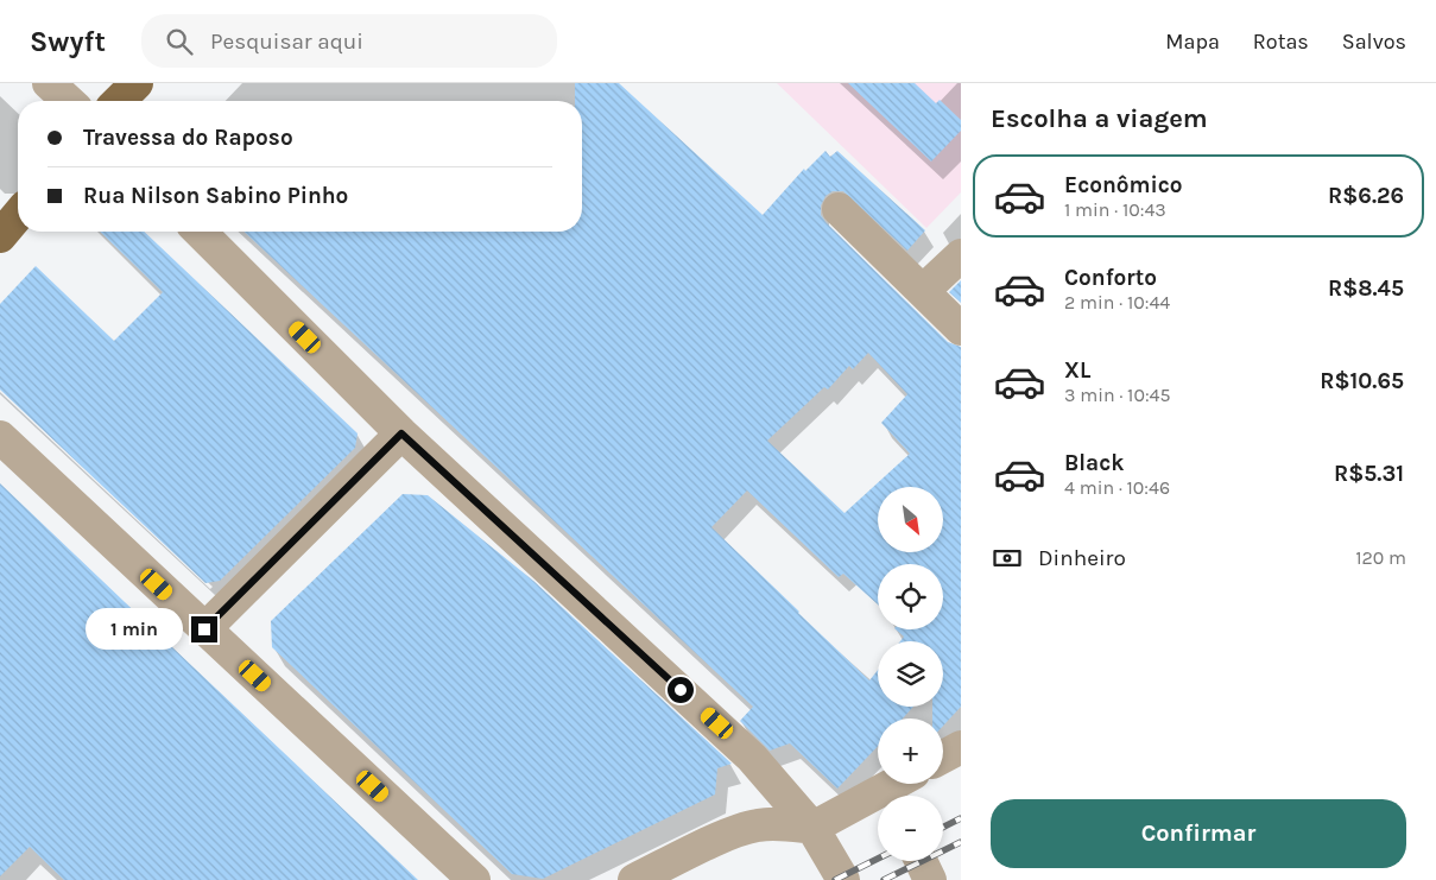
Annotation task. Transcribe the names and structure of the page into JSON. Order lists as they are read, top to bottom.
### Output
{
  "north": "bottom right",
  "page": {
    "header": "Swyft",
    "search": "Pesquisar aqui",
    "nav": ["Mapa", "Rotas", "Salvos"],
    "heading": "Escolha a viagem",
    "banner": ["Travessa do Raposo", "Rua Nilson Sabino Pinho"],
    "list": [
      {
        "name": "Econômico",
        "note": "1 min · 10:43",
        "value": "R$6.26"
      },
      {
        "name": "Conforto",
        "note": "2 min · 10:44",
        "value": "R$8.45"
      },
      {
        "name": "XL",
        "note": "3 min · 10:45",
        "value": "R$10.65"
      },
      {
        "name": "Black",
        "note": "4 min · 10:46",
        "value": "R$5.31"
      }
    ],
    "map_buttons": ["+", "−"],
    "pay": ["Dinheiro", "120 m"],
    "bubble": "1 min",
    "buttons": "Confirmar"
  }
}
